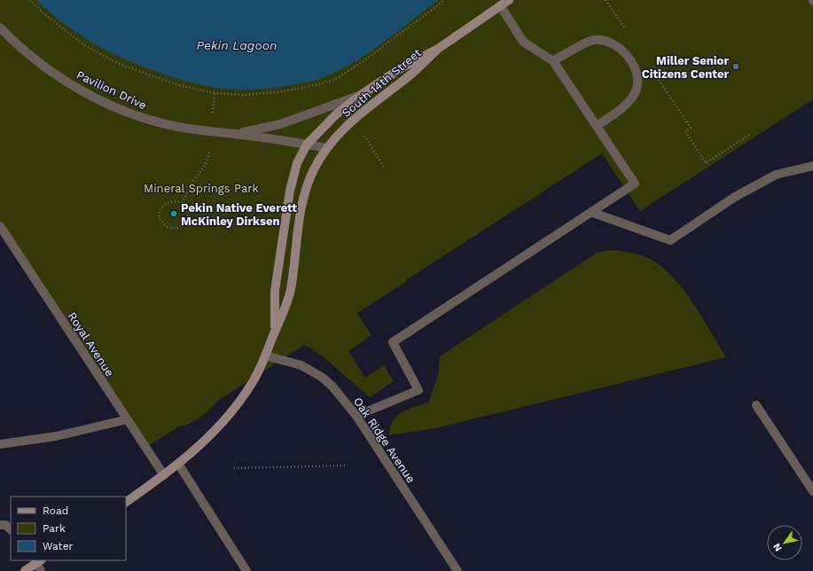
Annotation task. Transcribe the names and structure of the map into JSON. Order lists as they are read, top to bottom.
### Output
{
  "streets": {
    "main road": ["South 14th Street"],
    "street": ["Pavilion Drive", "Royal Avenue", "Oak Ridge Avenue"]
  },
  "crossings": [
    ["South 14th Street", "Pavilion Drive"],
    ["South 14th Street", "Royal Avenue"],
    ["South 14th Street", "Oak Ridge Avenue"]
  ],
  "water": ["Pekin Lagoon"],
  "parks": ["Mineral Springs Park"],
  "places": ["Miller Senior Citizens Center", "Pekin Native Everett McKinley Dirksen"],
  "legend": ["Road", "Park", "Water"],
  "north": "bottom left"
}
